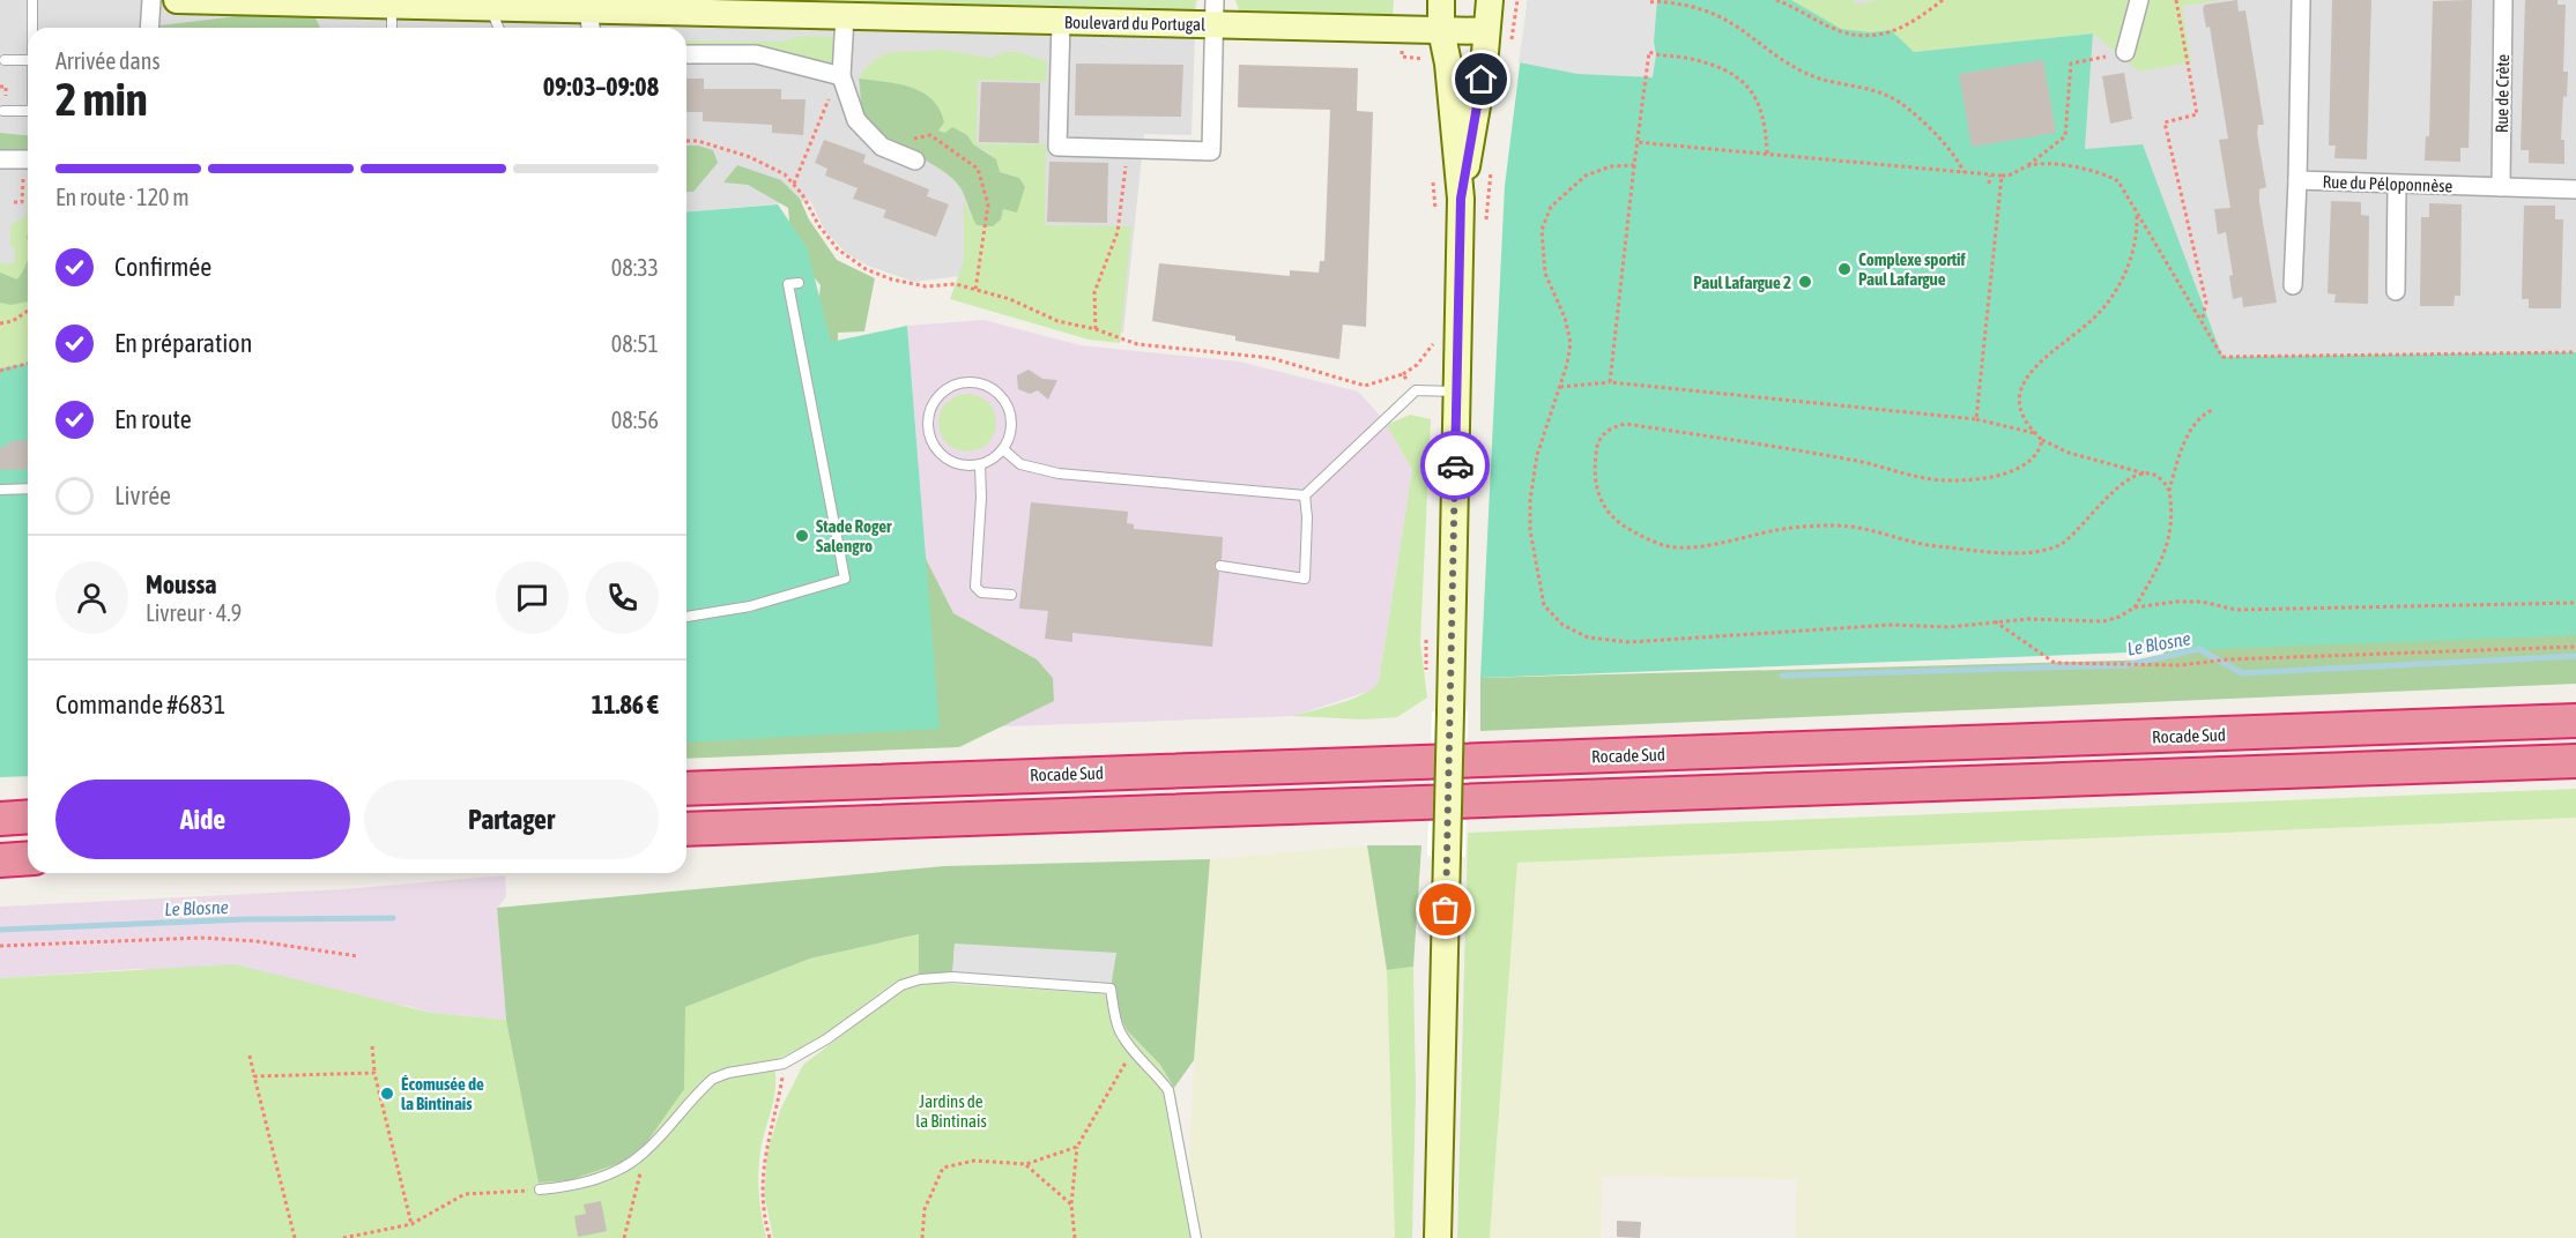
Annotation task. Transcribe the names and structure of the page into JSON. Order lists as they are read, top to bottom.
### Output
{
  "streets": {
    "highway": ["Rocade Sud"],
    "main road": ["Boulevard du Portugal"],
    "street": ["Rue de Crète", "Rue du Péloponnèse"]
  },
  "crossings": [
    ["Rue de Crète", "Rue du Péloponnèse"]
  ],
  "water": ["Le Blosne"],
  "parks": ["Jardins de la Bintinais"],
  "places": [
    "Complexe sportif Paul Lafargue",
    "Paul Lafargue 2",
    "Stade Roger Salengro",
    "Écomusée de la Bintinais"
  ],
  "page": {
    "heading": ["2 min", "Arrivée dans", "09:03–09:08"],
    "panel": [
      "Moussa",
      "Livreur · 4.9",
      "Commande #6831",
      "11.86 €"
    ],
    "bar": "En route · 120 m",
    "list": [
      ["Confirmée", "08:33"],
      ["En préparation", "08:51"],
      ["En route", "08:56"],
      "Livrée"
    ],
    "buttons": ["Aide", "Partager"]
  }
}
